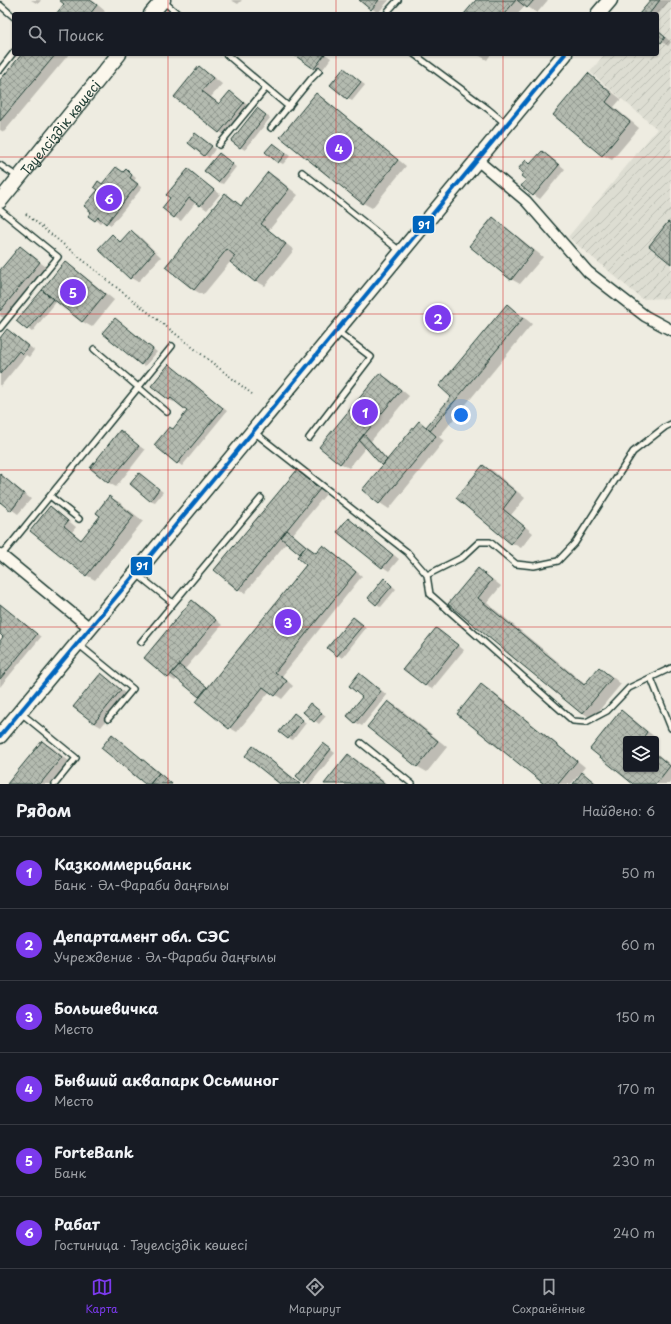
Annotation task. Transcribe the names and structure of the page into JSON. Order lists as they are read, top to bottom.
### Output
{
  "streets": {
    "main road": ["Тәуелсіздік көшесі"]
  },
  "lines": ["transit line 91"],
  "page": {
    "search": "Поиск",
    "pins": [
      "4",
      "6",
      "5",
      "2",
      "1",
      "3"
    ],
    "heading": ["Рядом", "Найдено: 6"],
    "list": [
      {
        "mark": "1",
        "name": "Казкоммерцбанк",
        "note": "Банк · Әл-Фараби даңғылы",
        "value": "50 m"
      },
      {
        "mark": "2",
        "name": "Департамент обл. СЭС",
        "note": "Учреждение · Әл-Фараби даңғылы",
        "value": "60 m"
      },
      {
        "mark": "3",
        "name": "Большевичка",
        "note": "Место",
        "value": "150 m"
      },
      {
        "mark": "4",
        "name": "Бывший аквапарк Осьминог",
        "note": "Место",
        "value": "170 m"
      },
      {
        "mark": "5",
        "name": "ForteBank",
        "note": "Банк",
        "value": "230 m"
      },
      {
        "mark": "6",
        "name": "Рабат",
        "note": "Гостиница · Тәуелсіздік көшесі",
        "value": "240 m"
      }
    ],
    "nav": ["Карта", "Маршрут", "Сохранённые"]
  }
}
